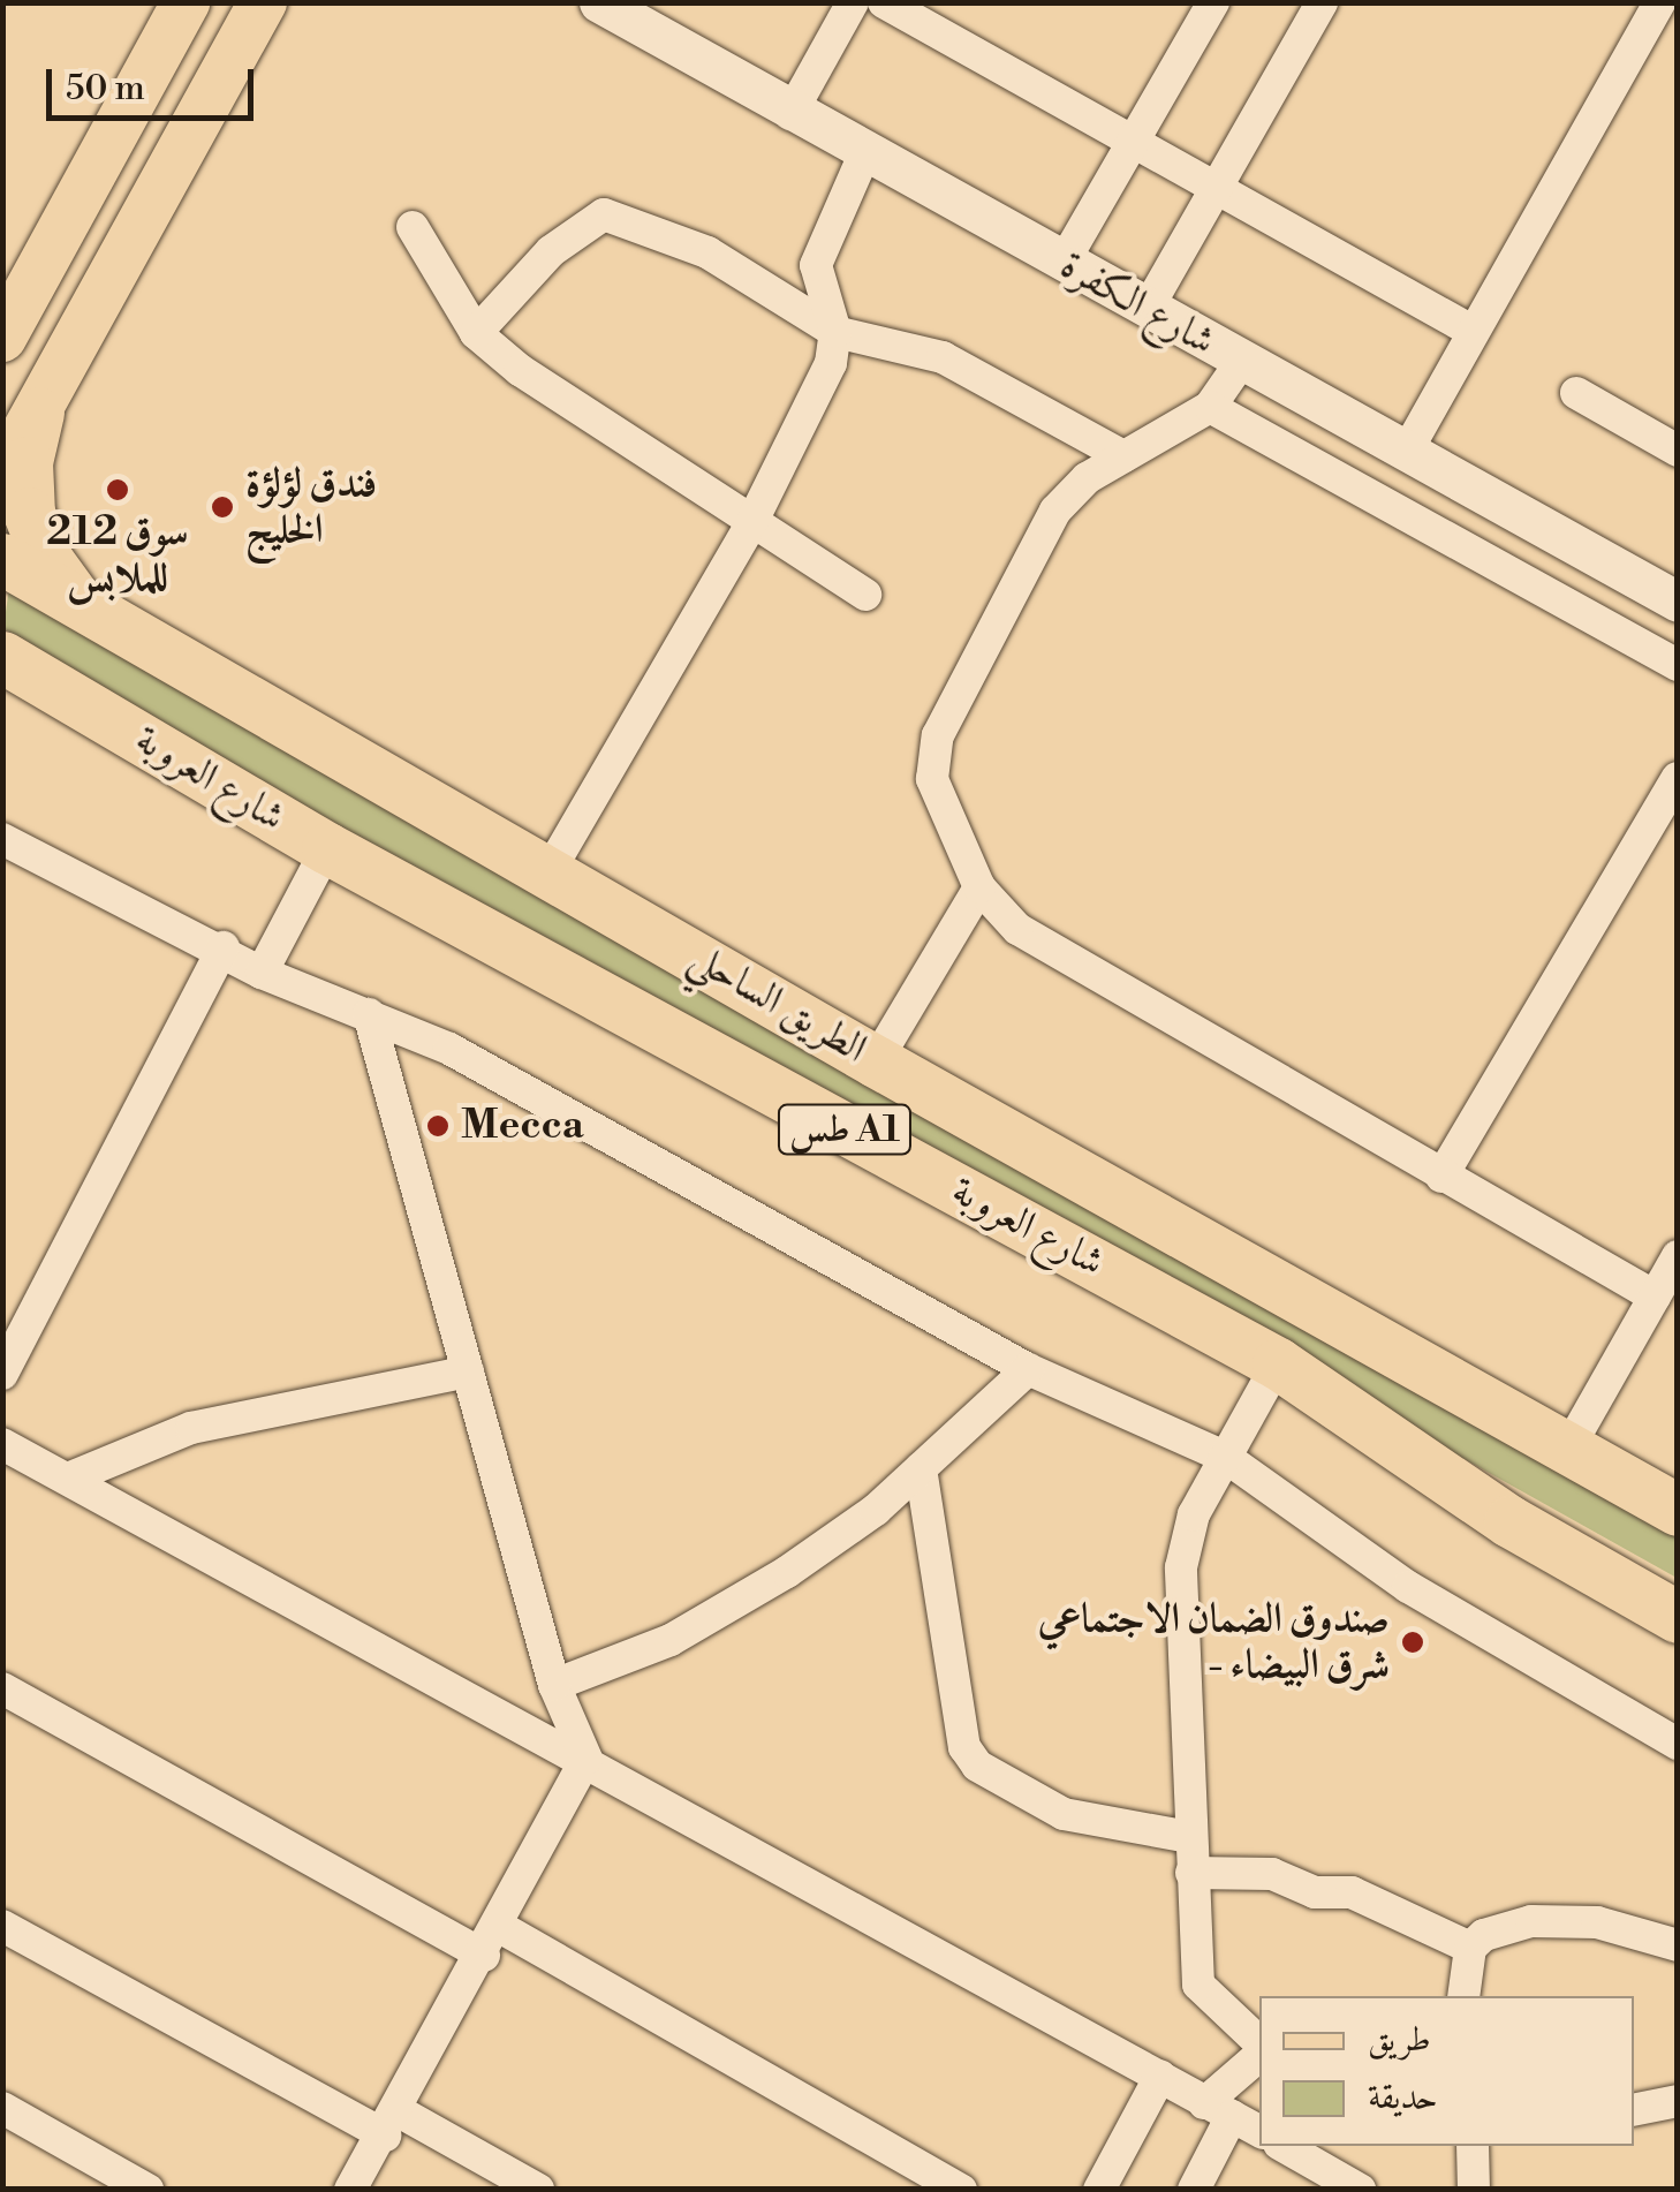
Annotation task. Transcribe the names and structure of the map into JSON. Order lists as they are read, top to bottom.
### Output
{
  "streets": {
    "highway": ["شارع العروبة", "الطريق الساحلي", "طس A1"],
    "street": ["شارع الكفرة"]
  },
  "places": [
    "سوق 212 للملابس",
    "فندق لؤلؤة الخليج",
    "Mecca",
    "صندوق الضمان الاجتماعي - شرق البيضاء"
  ],
  "legend": ["طريق", "حديقة"],
  "scale_bar": "50 m"
}
